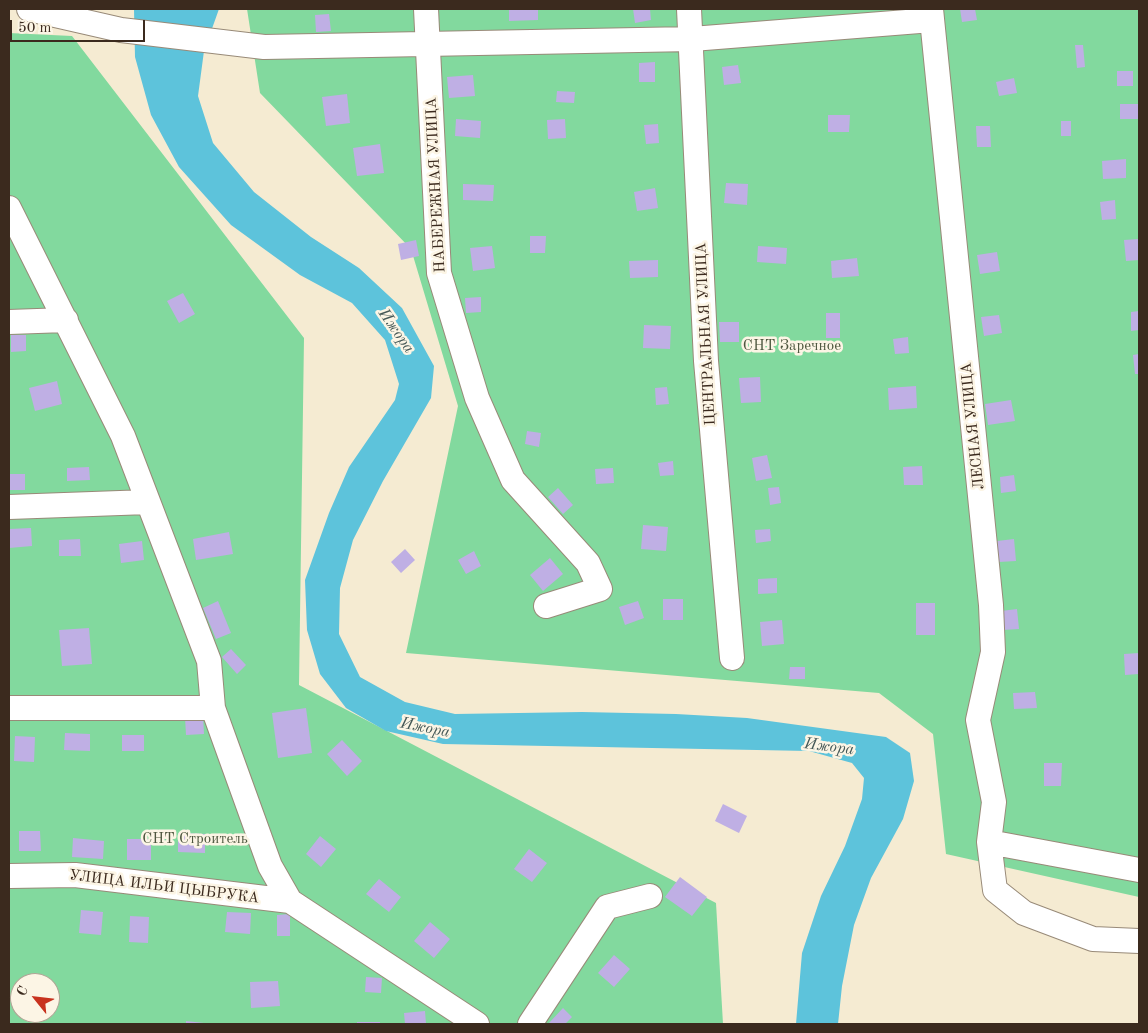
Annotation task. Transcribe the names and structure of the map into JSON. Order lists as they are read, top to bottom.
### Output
{
  "streets": {
    "street": [
      "НАБЕРЕЖНАЯ УЛИЦА",
      "ЦЕНТРАЛЬНАЯ УЛИЦА",
      "ЛЕСНАЯ УЛИЦА",
      "УЛИЦА ИЛЬИ ЦЫБРУКА"
    ]
  },
  "water": ["Ижора"],
  "parks": ["СНТ Заречное", "СНТ Строитель"],
  "scale_bar": "50 m",
  "north": "top left"
}
